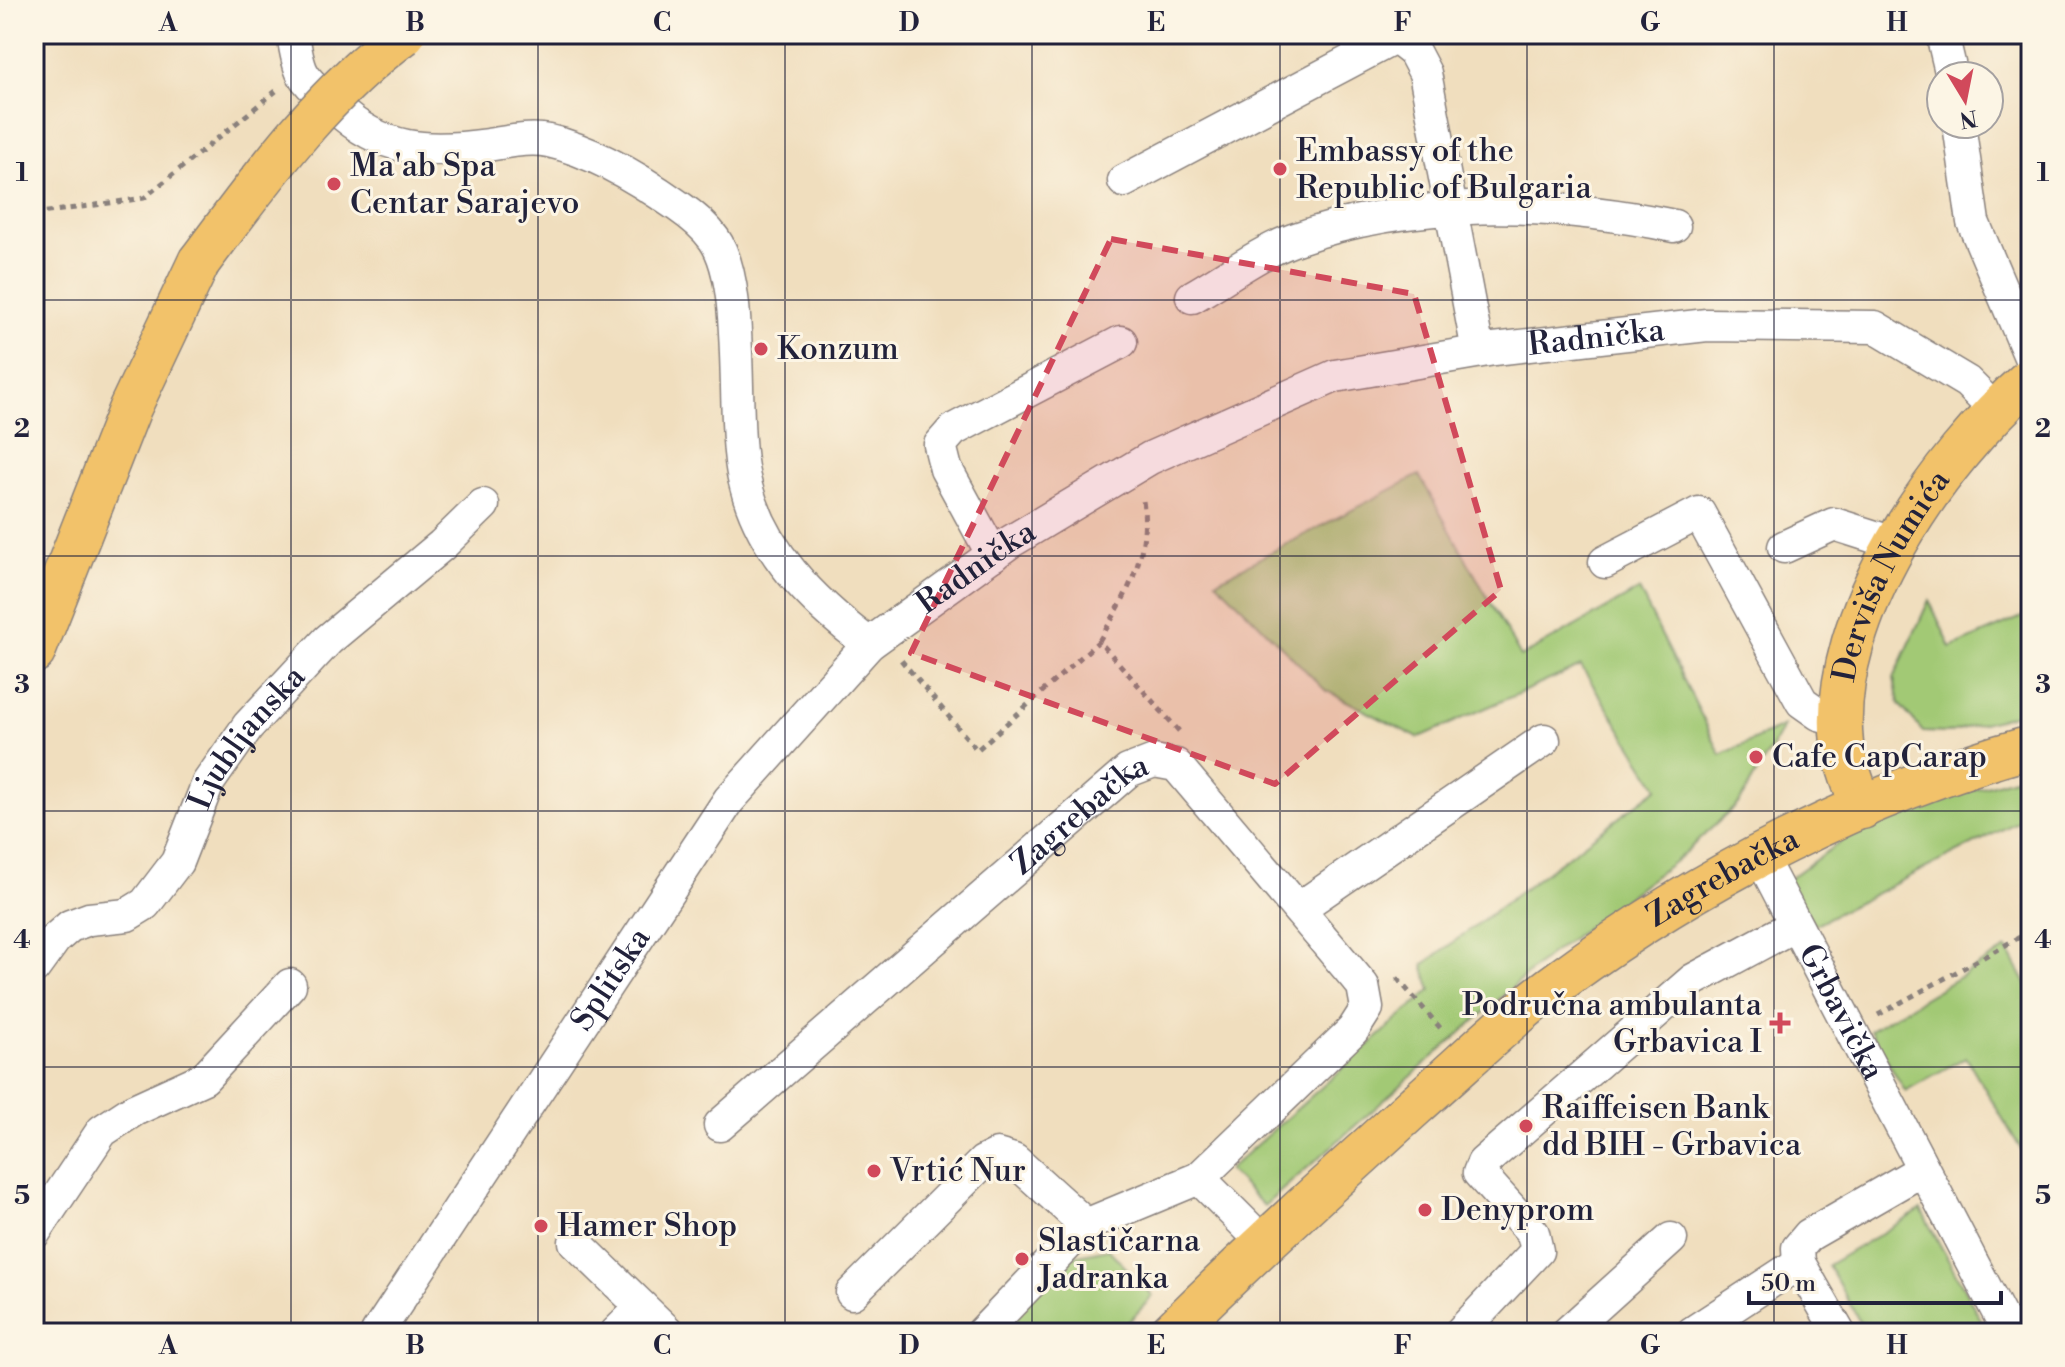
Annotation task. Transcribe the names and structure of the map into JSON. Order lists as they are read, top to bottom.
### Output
{
  "streets": {
    "main road": ["Derviša Numića", "Zagrebačka"],
    "street": [
      "Radnička",
      "Ljubljanska",
      "Splitska",
      "Grbavička"
    ]
  },
  "crossings": [
    ["Radnička", "Derviša Numića"],
    ["Radnička", "Splitska"],
    ["Derviša Numića", "Zagrebačka"],
    ["Zagrebačka", "Grbavička"]
  ],
  "places": {
    "other": [
      "Embassy of the Republic of Bulgaria",
      "Ma'ab Spa Centar Sarajevo",
      "Konzum",
      "Cafe CapCarap",
      "Raiffeisen Bank dd BIH - Grbavica",
      "Vrtić Nur",
      "Denyprom",
      "Hamer Shop",
      "Slastičarna Jadranka"
    ],
    "health": ["Područna ambulanta Grbavica I"]
  },
  "scale_bar": "50 m",
  "north": "bottom",
  "grid": {
    "columns": [
      "A",
      "B",
      "C",
      "D",
      "E",
      "F",
      "G",
      "H"
    ],
    "rows": [
      "1",
      "2",
      "3",
      "4",
      "5"
    ]
  }
}
